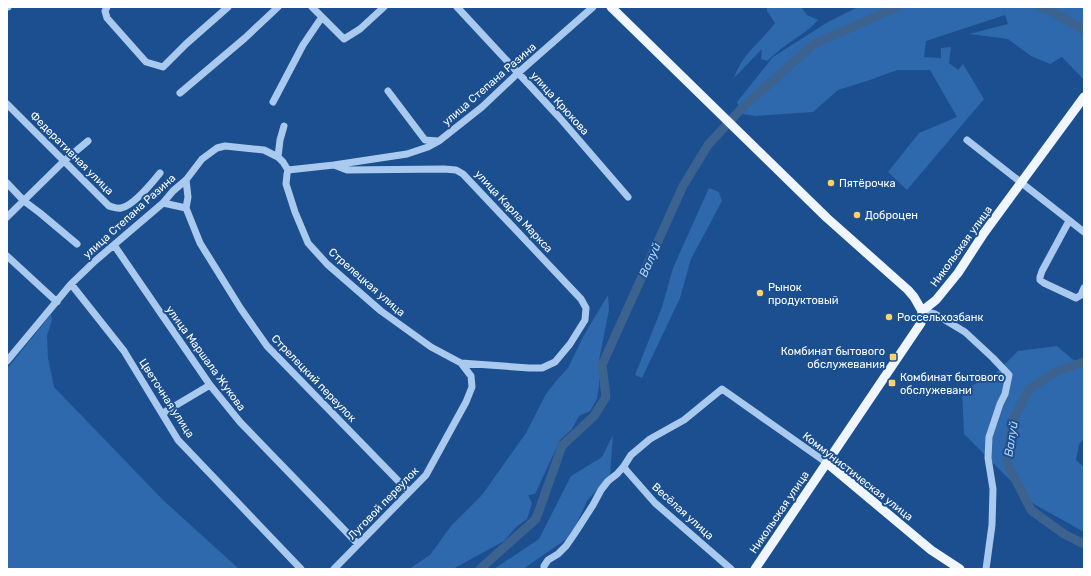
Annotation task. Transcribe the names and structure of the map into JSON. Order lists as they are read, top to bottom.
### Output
{
  "streets": {
    "main road": ["Никольская улица", "Коммунистическая улица"],
    "street": [
      "улица Степана Разина",
      "улица Крюкова",
      "Федеративная улица",
      "улица Карла Маркса",
      "Стрелецкая улица",
      "улица Маршала Жукова",
      "Стрелецкий переулок",
      "Цветочная улица",
      "Луговой переулок",
      "Весёлая улица"
    ]
  },
  "crossings": [
    ["улица Степана Разина", "улица Крюкова"],
    ["улица Степана Разина", "улица Карла Маркса"],
    ["улица Степана Разина", "Стрелецкая улица"],
    ["улица Степана Разина", "улица Маршала Жукова"],
    ["улица Степана Разина", "Стрелецкий переулок"],
    ["улица Степана Разина", "Цветочная улица"],
    ["улица Карла Маркса", "Стрелецкая улица"],
    ["улица Карла Маркса", "Луговой переулок"],
    ["Никольская улица", "Коммунистическая улица"],
    ["Стрелецкая улица", "Луговой переулок"],
    ["улица Маршала Жукова", "Луговой переулок"],
    ["Стрелецкий переулок", "Луговой переулок"],
    ["Коммунистическая улица", "Весёлая улица"]
  ],
  "water": ["Валуй"],
  "places": {
    "other": [
      "Пятёрочка",
      "Доброцен",
      "Рынок продуктовый",
      "Россельхозбанк"
    ],
    "transit": ["Комбинат бытового обслужевания", "Комбинат бытового обслужевани"]
  }
}
